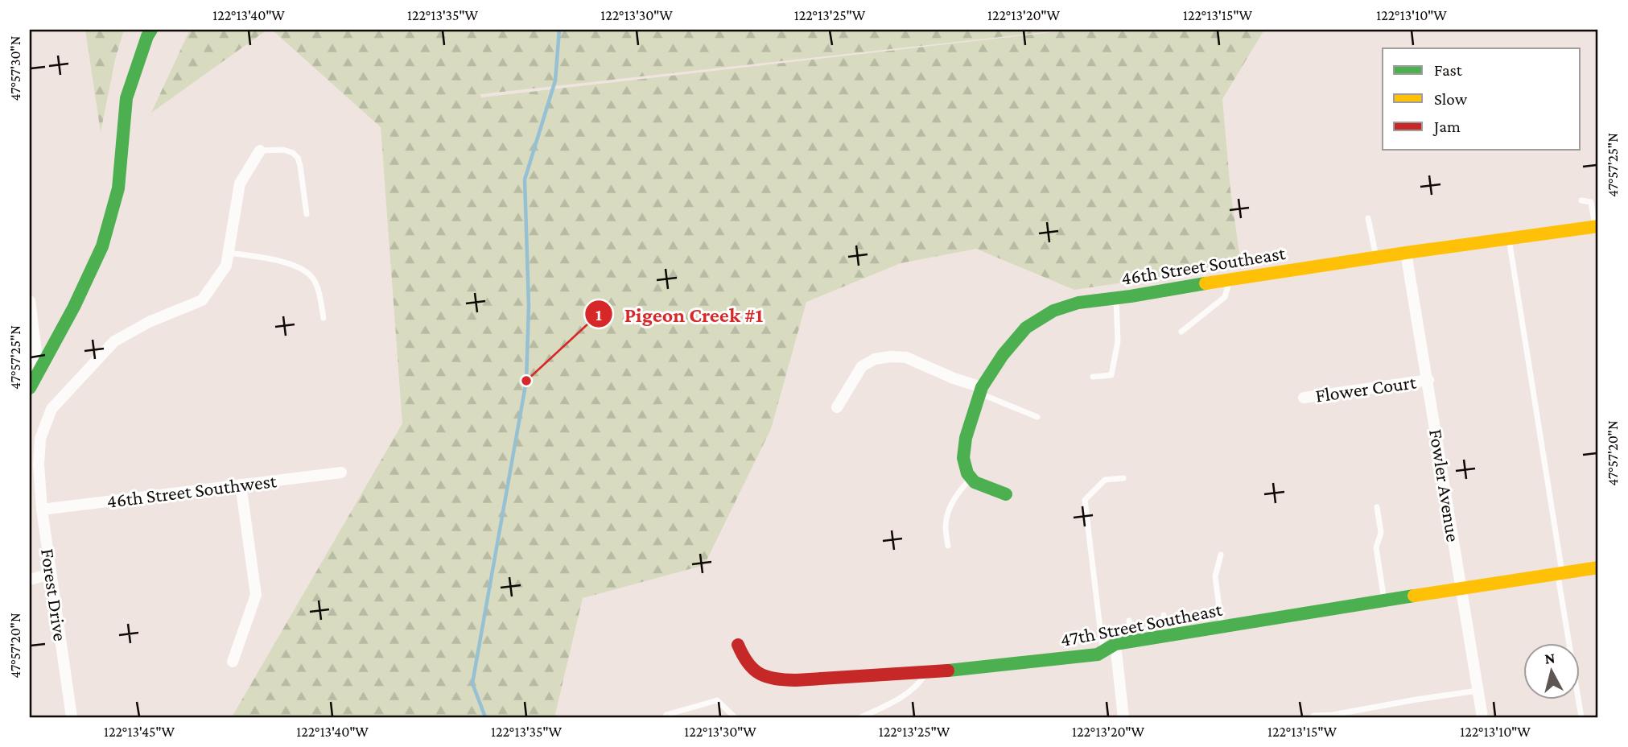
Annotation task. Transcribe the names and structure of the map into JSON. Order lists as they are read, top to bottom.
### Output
{
  "streets": {
    "street": [
      "46th Street Southeast",
      "Flower Court",
      "Fowler Avenue",
      "46th Street Southwest",
      "Forest Drive",
      "47th Street Southeast"
    ]
  },
  "crossings": [
    ["46th Street Southeast", "Fowler Avenue"],
    ["Flower Court", "Fowler Avenue"],
    ["Fowler Avenue", "47th Street Southeast"],
    ["46th Street Southwest", "Forest Drive"]
  ],
  "places": ["Pigeon Creek #1"],
  "legend": ["Fast", "Slow", "Jam"],
  "north": "top",
  "coordinates": [
    "122°13'40\"W",
    "122°13'35\"W",
    "122°13'30\"W",
    "122°13'25\"W",
    "122°13'20\"W",
    "122°13'15\"W",
    "122°13'10\"W",
    "47°57'30\"N",
    "47°57'25\"N",
    "47°57'20\"N",
    "122°13'45\"W"
  ]
}
